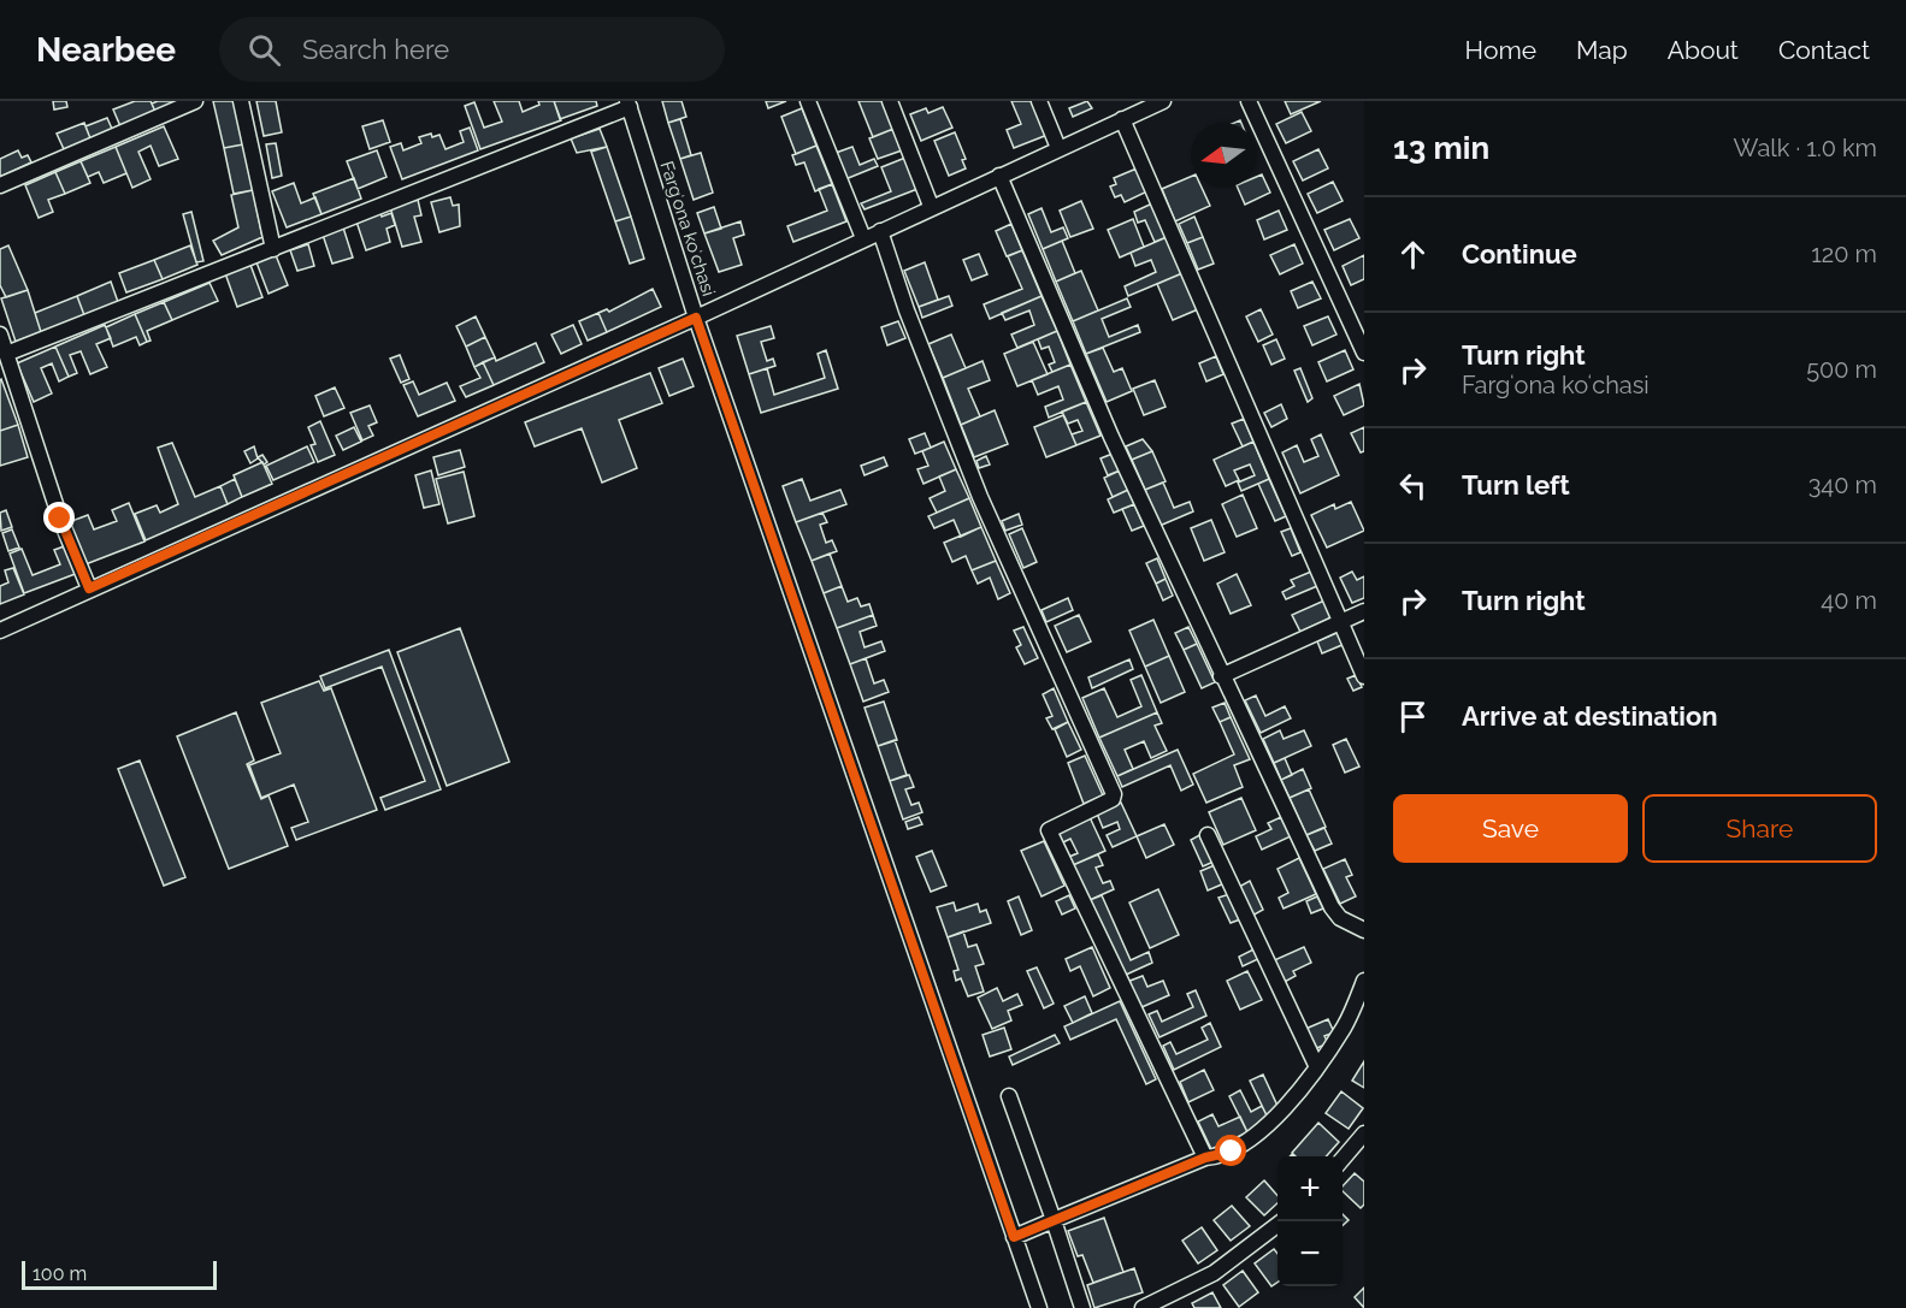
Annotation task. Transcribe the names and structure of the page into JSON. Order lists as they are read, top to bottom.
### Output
{
  "streets": {
    "street": ["Fargʻona koʻchasi"]
  },
  "scale_bar": "100 m",
  "north": "left",
  "page": {
    "header": "Nearbee",
    "search": "Search here",
    "nav": [
      "Home",
      "Map",
      "About",
      "Contact"
    ],
    "heading": ["13 min", "Walk · 1.0 km"],
    "list": [
      ["Continue", "120 m"],
      ["Turn right", "Fargʻona koʻchasi", "500 m"],
      ["Turn left", "340 m"],
      ["Turn right", "40 m"],
      "Arrive at destination"
    ],
    "buttons": ["Save", "Share"],
    "map_buttons": ["+", "−"],
    "scale": "100 m"
  }
}
